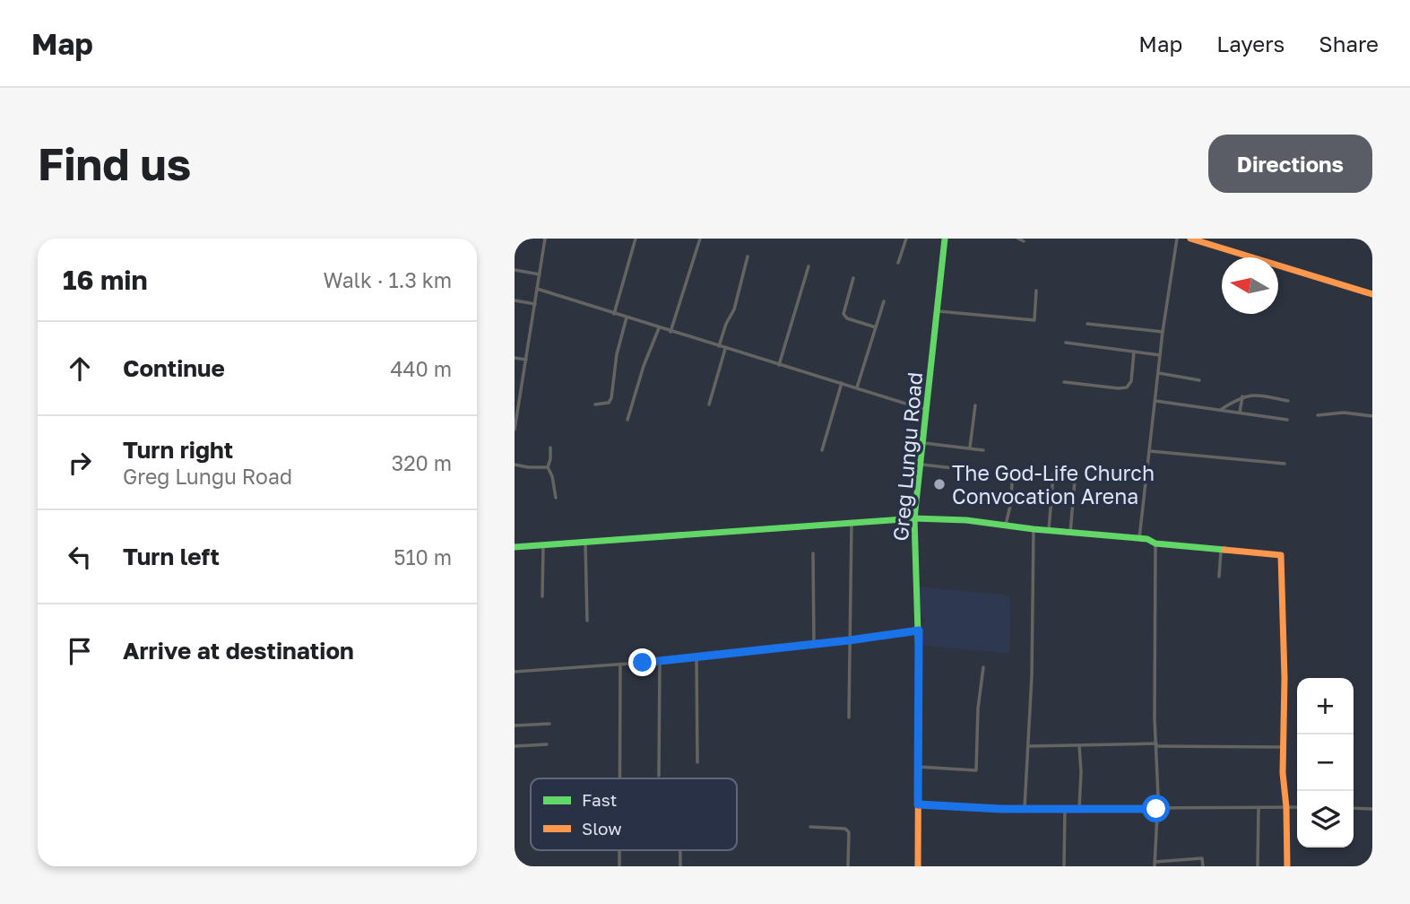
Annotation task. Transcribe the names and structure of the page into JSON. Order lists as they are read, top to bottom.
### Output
{
  "streets": {
    "street": ["Greg Lungu Road"]
  },
  "places": ["The God-Life Church Convocation Arena"],
  "legend": ["Fast", "Slow"],
  "north": "left",
  "page": {
    "header": "Map",
    "nav": ["Map", "Layers", "Share"],
    "buttons": "Directions",
    "title": "Find us",
    "heading": ["16 min", "Walk · 1.3 km"],
    "list": [
      ["Continue", "440 m"],
      ["Turn right", "Greg Lungu Road", "320 m"],
      ["Turn left", "510 m"],
      "Arrive at destination"
    ],
    "map_buttons": ["+", "−"]
  }
}
